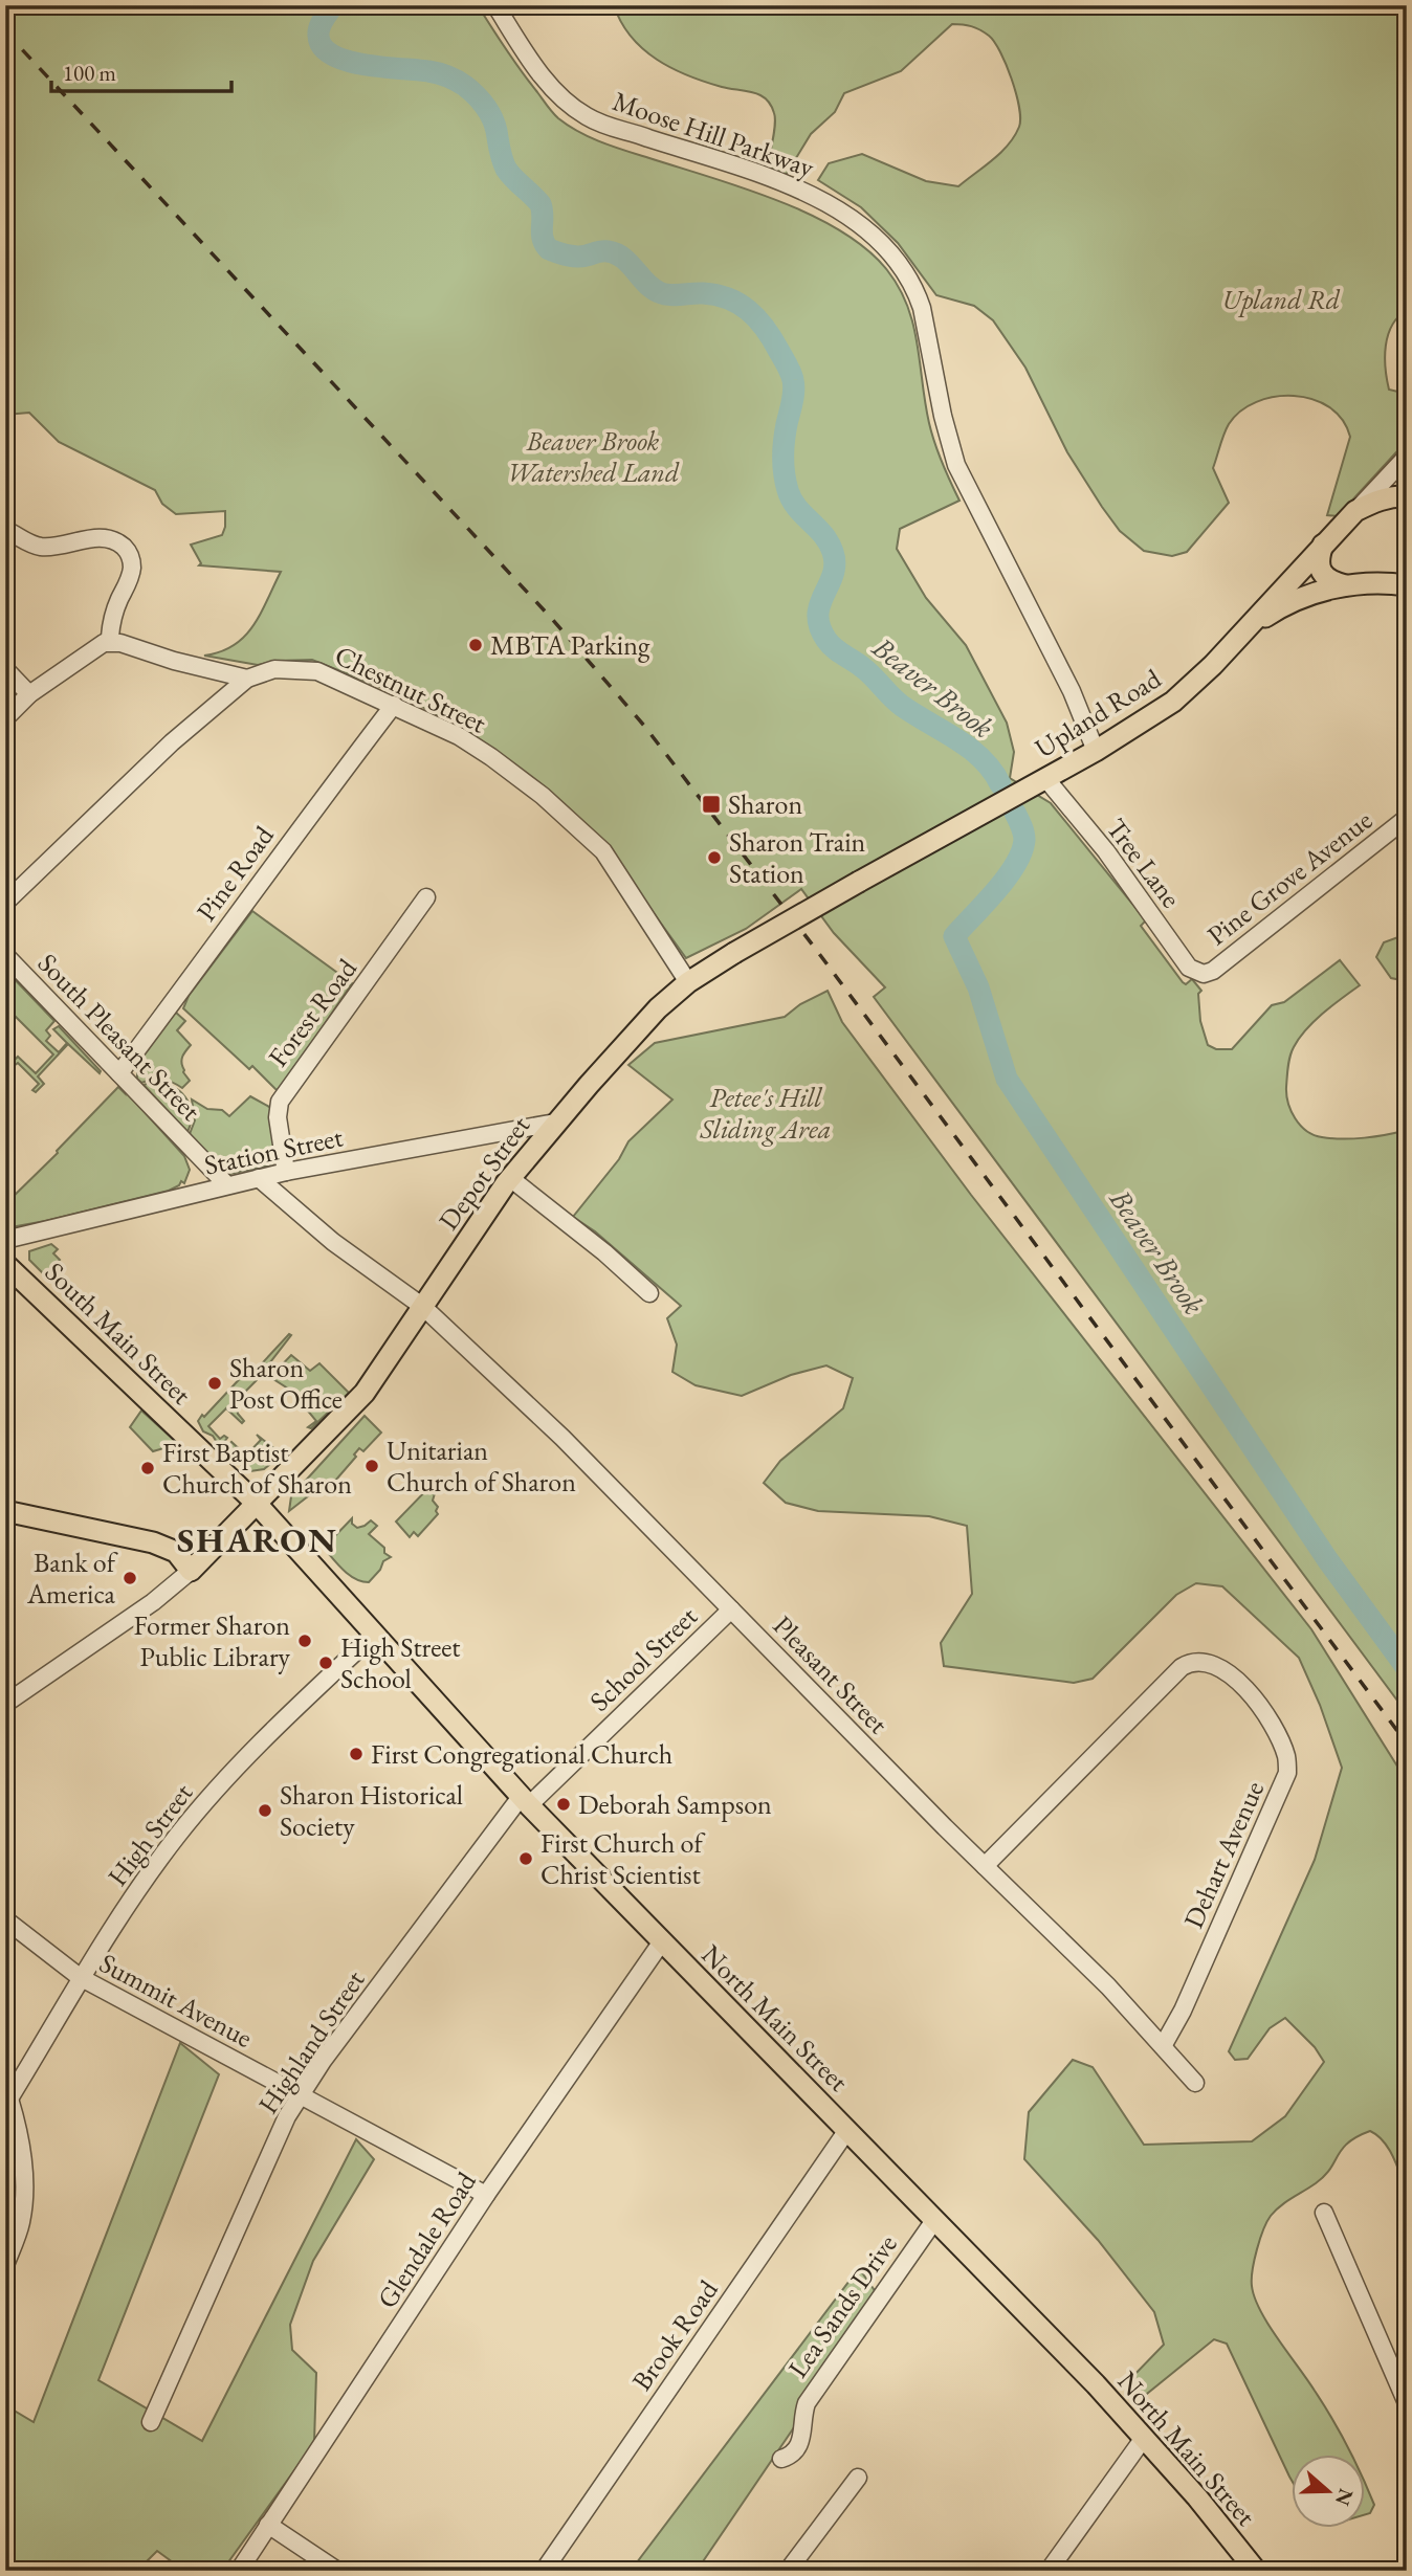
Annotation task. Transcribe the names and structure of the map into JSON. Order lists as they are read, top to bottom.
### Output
{
  "streets": {
    "main road": [
      "Upland Road",
      "Depot Street",
      "South Main Street",
      "North Main Street"
    ],
    "street": [
      "Moose Hill Parkway",
      "Chestnut Street",
      "Tree Lane",
      "Pine Road",
      "Pine Grove Avenue",
      "Forest Road",
      "South Pleasant Street",
      "Station Street",
      "School Street",
      "Pleasant Street",
      "High Street",
      "Dehart Avenue",
      "Summit Avenue",
      "Highland Street",
      "Glendale Road",
      "Lea Sands Drive",
      "Brook Road"
    ]
  },
  "crossings": [
    ["Moose Hill Parkway", "Upland Road"],
    ["Chestnut Street", "Pine Road"],
    ["Chestnut Street", "Depot Street"],
    ["Upland Road", "Tree Lane"],
    ["Upland Road", "Depot Street"],
    ["Tree Lane", "Pine Grove Avenue"],
    ["Pine Road", "South Pleasant Street"],
    ["Forest Road", "Station Street"],
    ["South Pleasant Street", "Station Street"],
    ["Station Street", "Depot Street"],
    ["Depot Street", "South Main Street"],
    ["Depot Street", "Pleasant Street"],
    ["Depot Street", "North Main Street"],
    ["South Main Street", "North Main Street"],
    ["School Street", "Pleasant Street"],
    ["School Street", "North Main Street"],
    ["School Street", "Highland Street"],
    ["Pleasant Street", "Dehart Avenue"],
    ["High Street", "Summit Avenue"],
    ["High Street", "North Main Street"],
    ["Summit Avenue", "Highland Street"],
    ["Summit Avenue", "Glendale Road"],
    ["North Main Street", "Highland Street"],
    ["North Main Street", "Glendale Road"],
    ["North Main Street", "Lea Sands Drive"],
    ["North Main Street", "Brook Road"]
  ],
  "districts": ["SHARON"],
  "water": ["Beaver Brook"],
  "parks": ["Upland Rd", "Beaver Brook Watershed Land", "Petee's Hill Sliding Area"],
  "places": {
    "other": [
      "MBTA Parking",
      "Sharon Train Station",
      "Sharon Post Office",
      "Unitarian Church of Sharon",
      "First Baptist Church of Sharon",
      "Bank of America",
      "Former Sharon Public Library",
      "High Street School",
      "First Congregational Church",
      "Deborah Sampson",
      "Sharon Historical Society",
      "First Church of Christ Scientist"
    ],
    "transit": ["Sharon"]
  },
  "scale_bar": "100 m",
  "north": "right"
}
